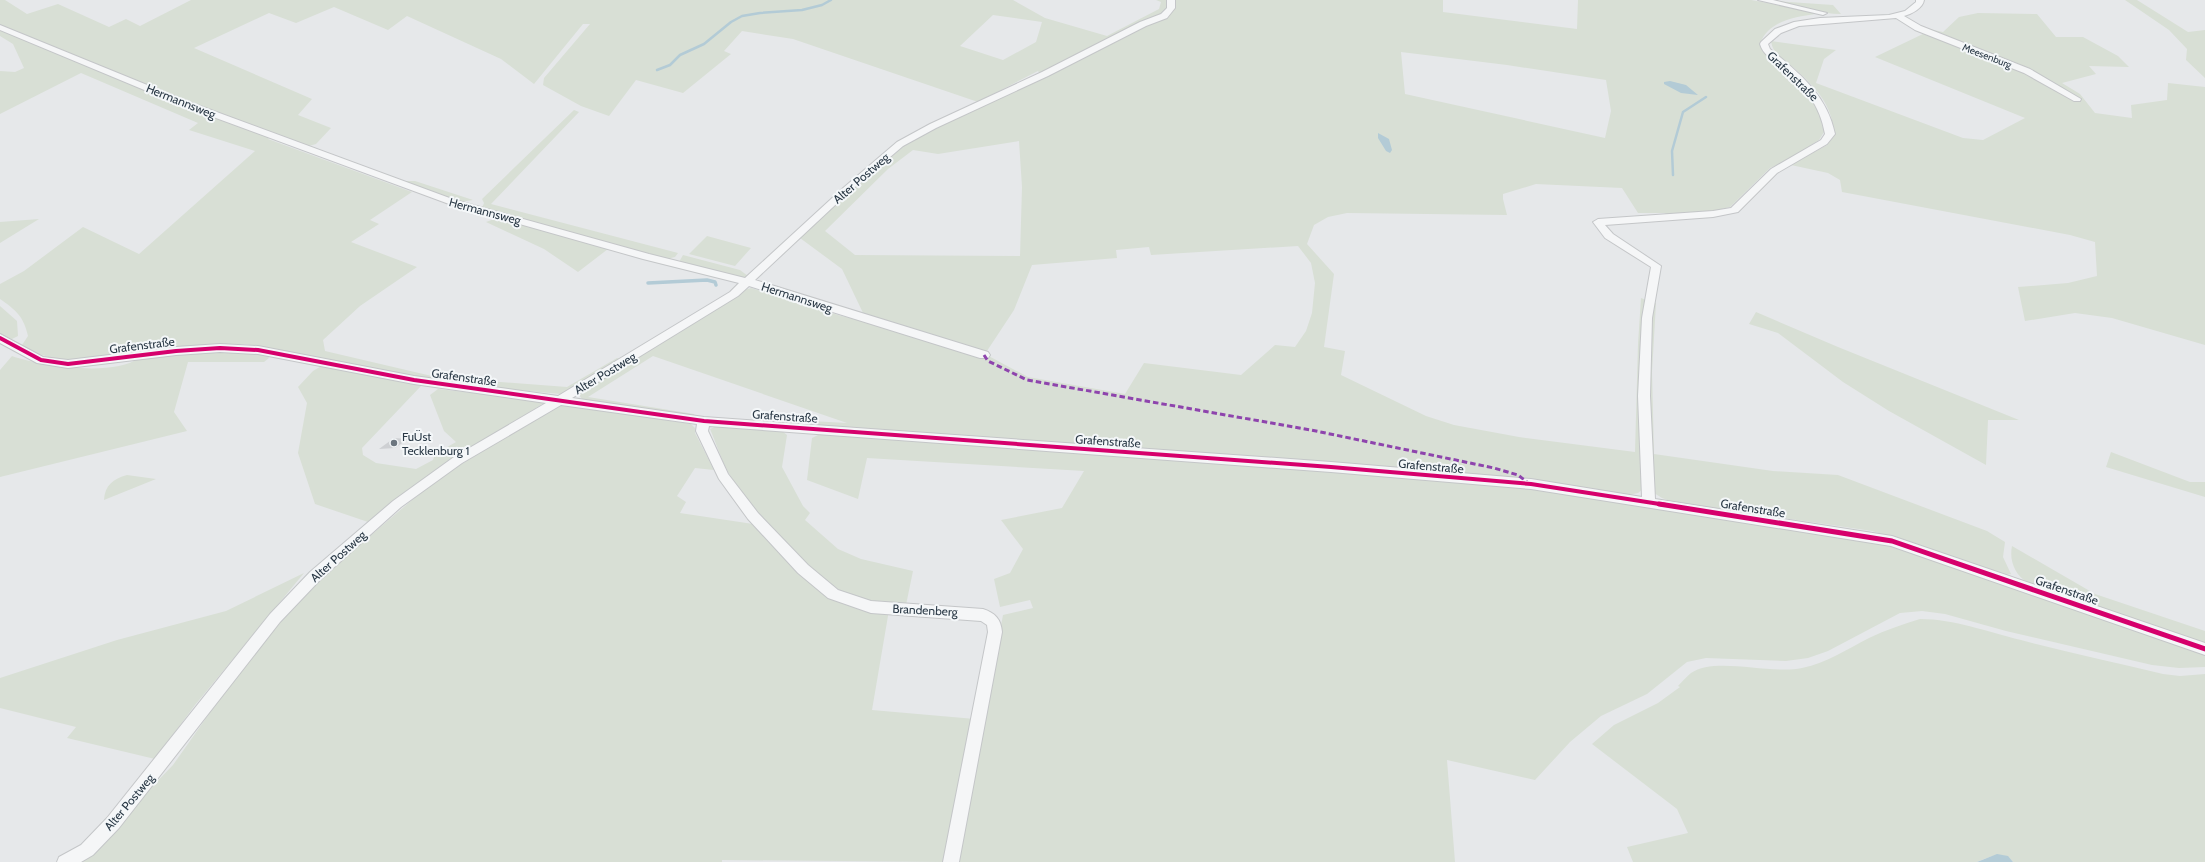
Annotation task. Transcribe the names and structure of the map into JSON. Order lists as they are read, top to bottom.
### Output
{
  "streets": {
    "street": [
      "Meesenburg",
      "Grafenstraße",
      "Hermannsweg",
      "Alter Postweg",
      "Brandenberg"
    ]
  },
  "crossings": [
    ["Grafenstraße", "Alter Postweg"],
    ["Grafenstraße", "Brandenberg"],
    ["Hermannsweg", "Alter Postweg"]
  ],
  "places": ["FuÜst Tecklenburg 1"]
}
